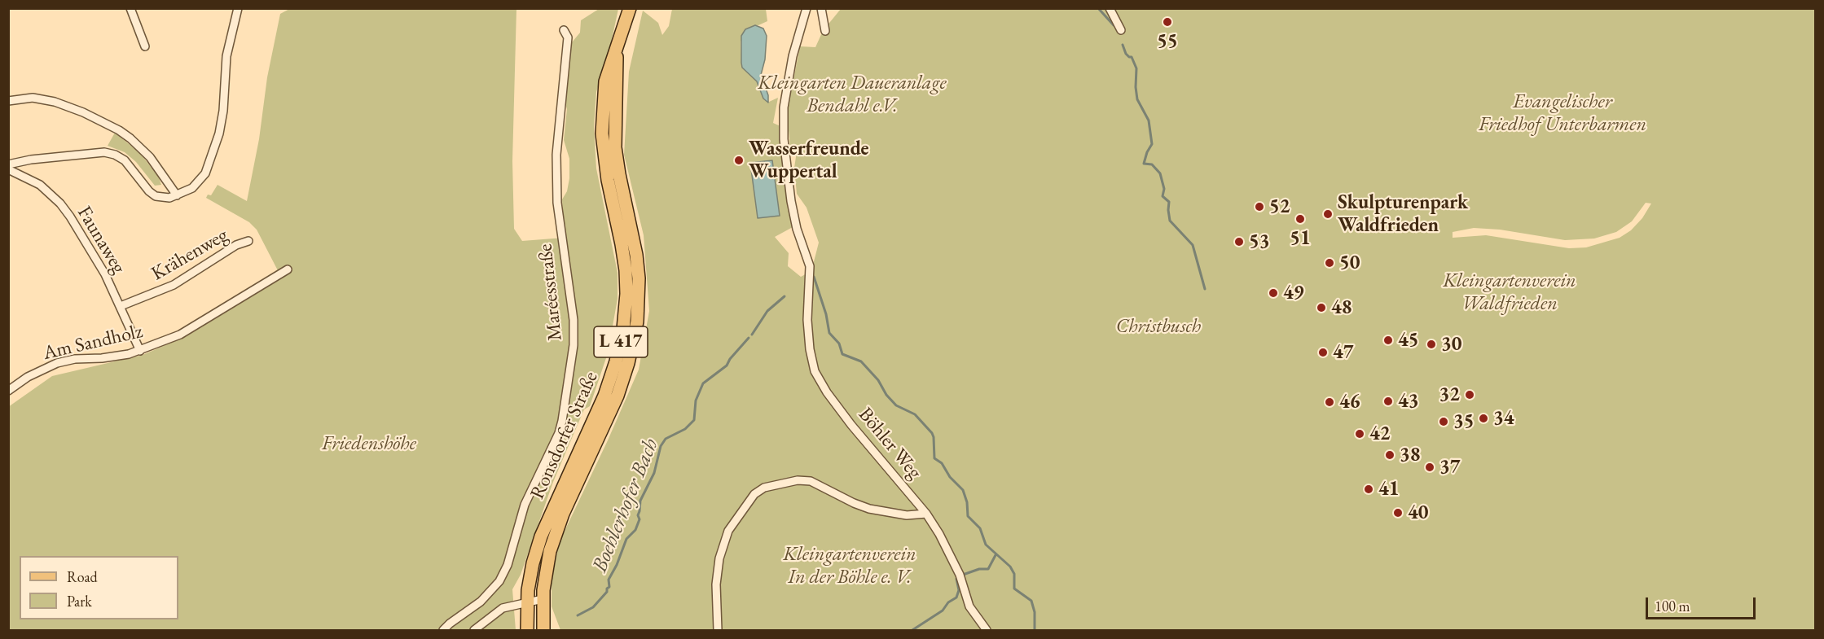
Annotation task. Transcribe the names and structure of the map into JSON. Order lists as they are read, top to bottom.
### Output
{
  "streets": {
    "main road": ["L 417", "Ronsdorfer Straße"],
    "street": [
      "Faunaweg",
      "Krähenweg",
      "Maréesstraße",
      "Am Sandholz",
      "Böhler Weg"
    ]
  },
  "crossings": [
    ["Faunaweg", "Krähenweg"],
    ["Faunaweg", "Am Sandholz"]
  ],
  "water": ["Boehlerhofer Bach"],
  "parks": [
    "Kleingarten Daueranlage Bendahl e.V.",
    "Evangelischer Friedhof Unterbarmen",
    "Kleingartenverein Waldfrieden",
    "Christbusch",
    "Friedenshöhe",
    "Kleingartenverein In der Böhle e. V."
  ],
  "places": [
    "55",
    "Wasserfreunde Wuppertal",
    "52",
    "Skulpturenpark Waldfrieden",
    "51",
    "53",
    "50",
    "49",
    "48",
    "45",
    "30",
    "47",
    "32",
    "43",
    "46",
    "34",
    "35",
    "42",
    "38",
    "37",
    "41",
    "40"
  ],
  "legend": ["Road", "Park"],
  "scale_bar": "100 m"
}
